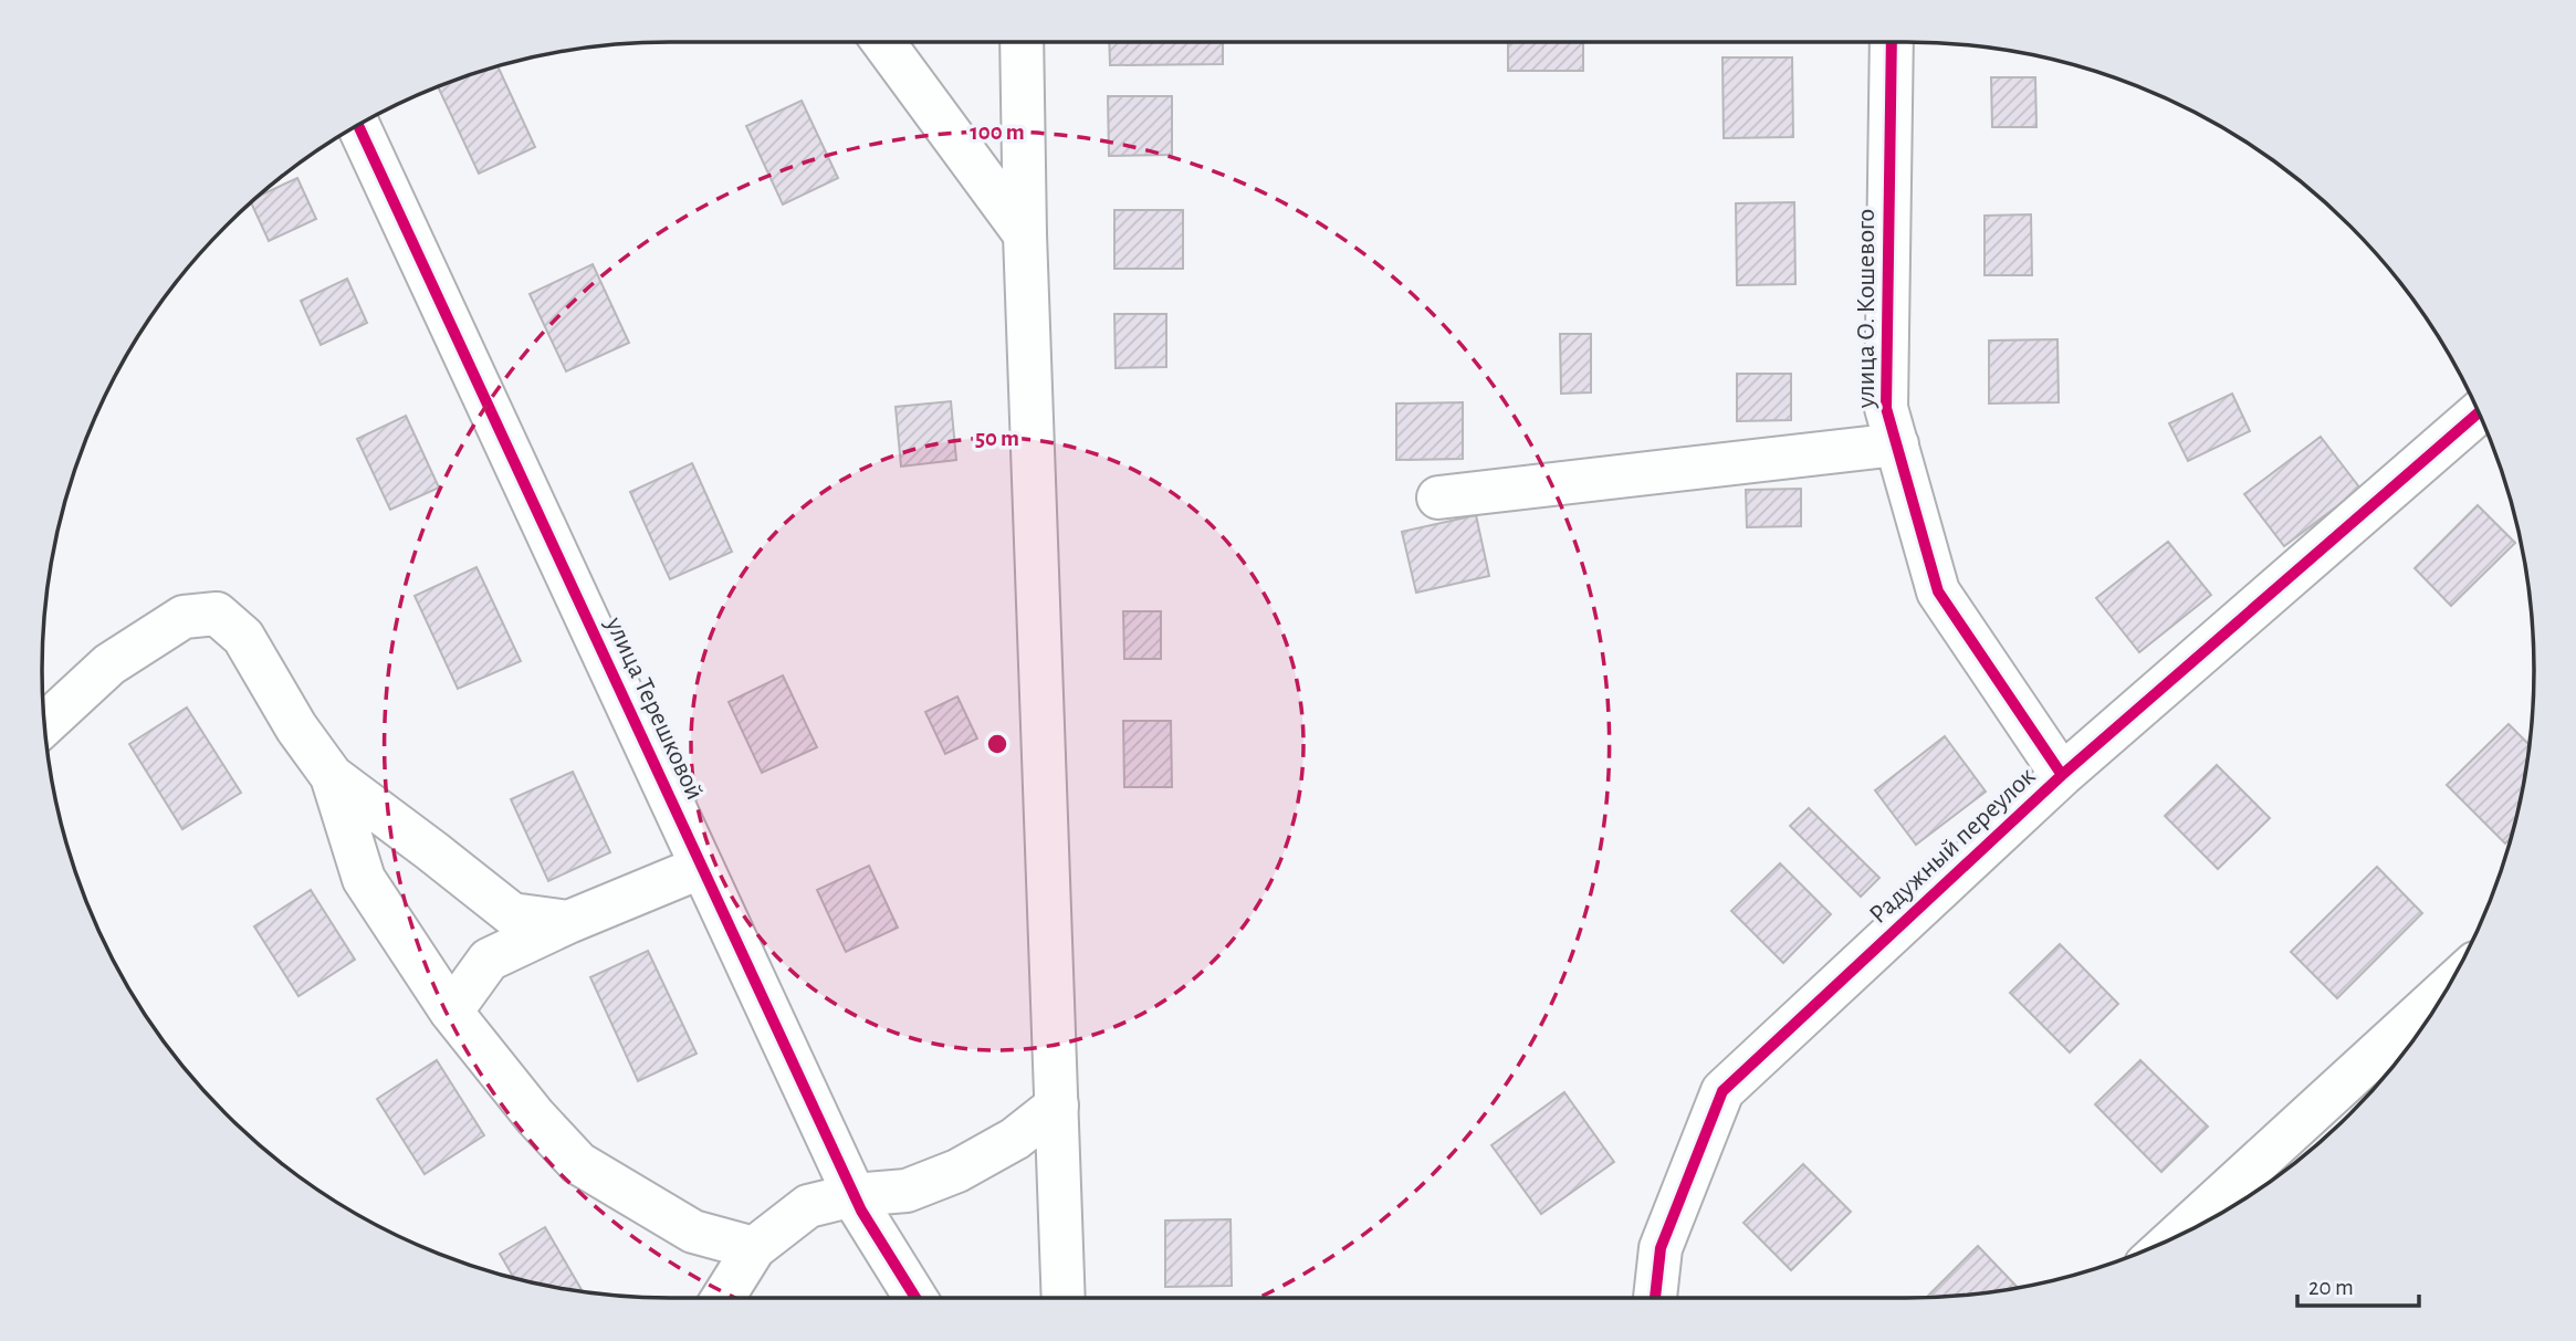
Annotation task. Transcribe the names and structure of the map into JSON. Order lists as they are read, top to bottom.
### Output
{
  "streets": {
    "street": ["улица О. Кошевого", "улица Терешковой", "Радужный переулок"]
  },
  "crossings": [
    ["улица О. Кошевого", "Радужный переулок"]
  ],
  "scale_bar": "20 m",
  "rings": ["100 m", "50 m"]
}
